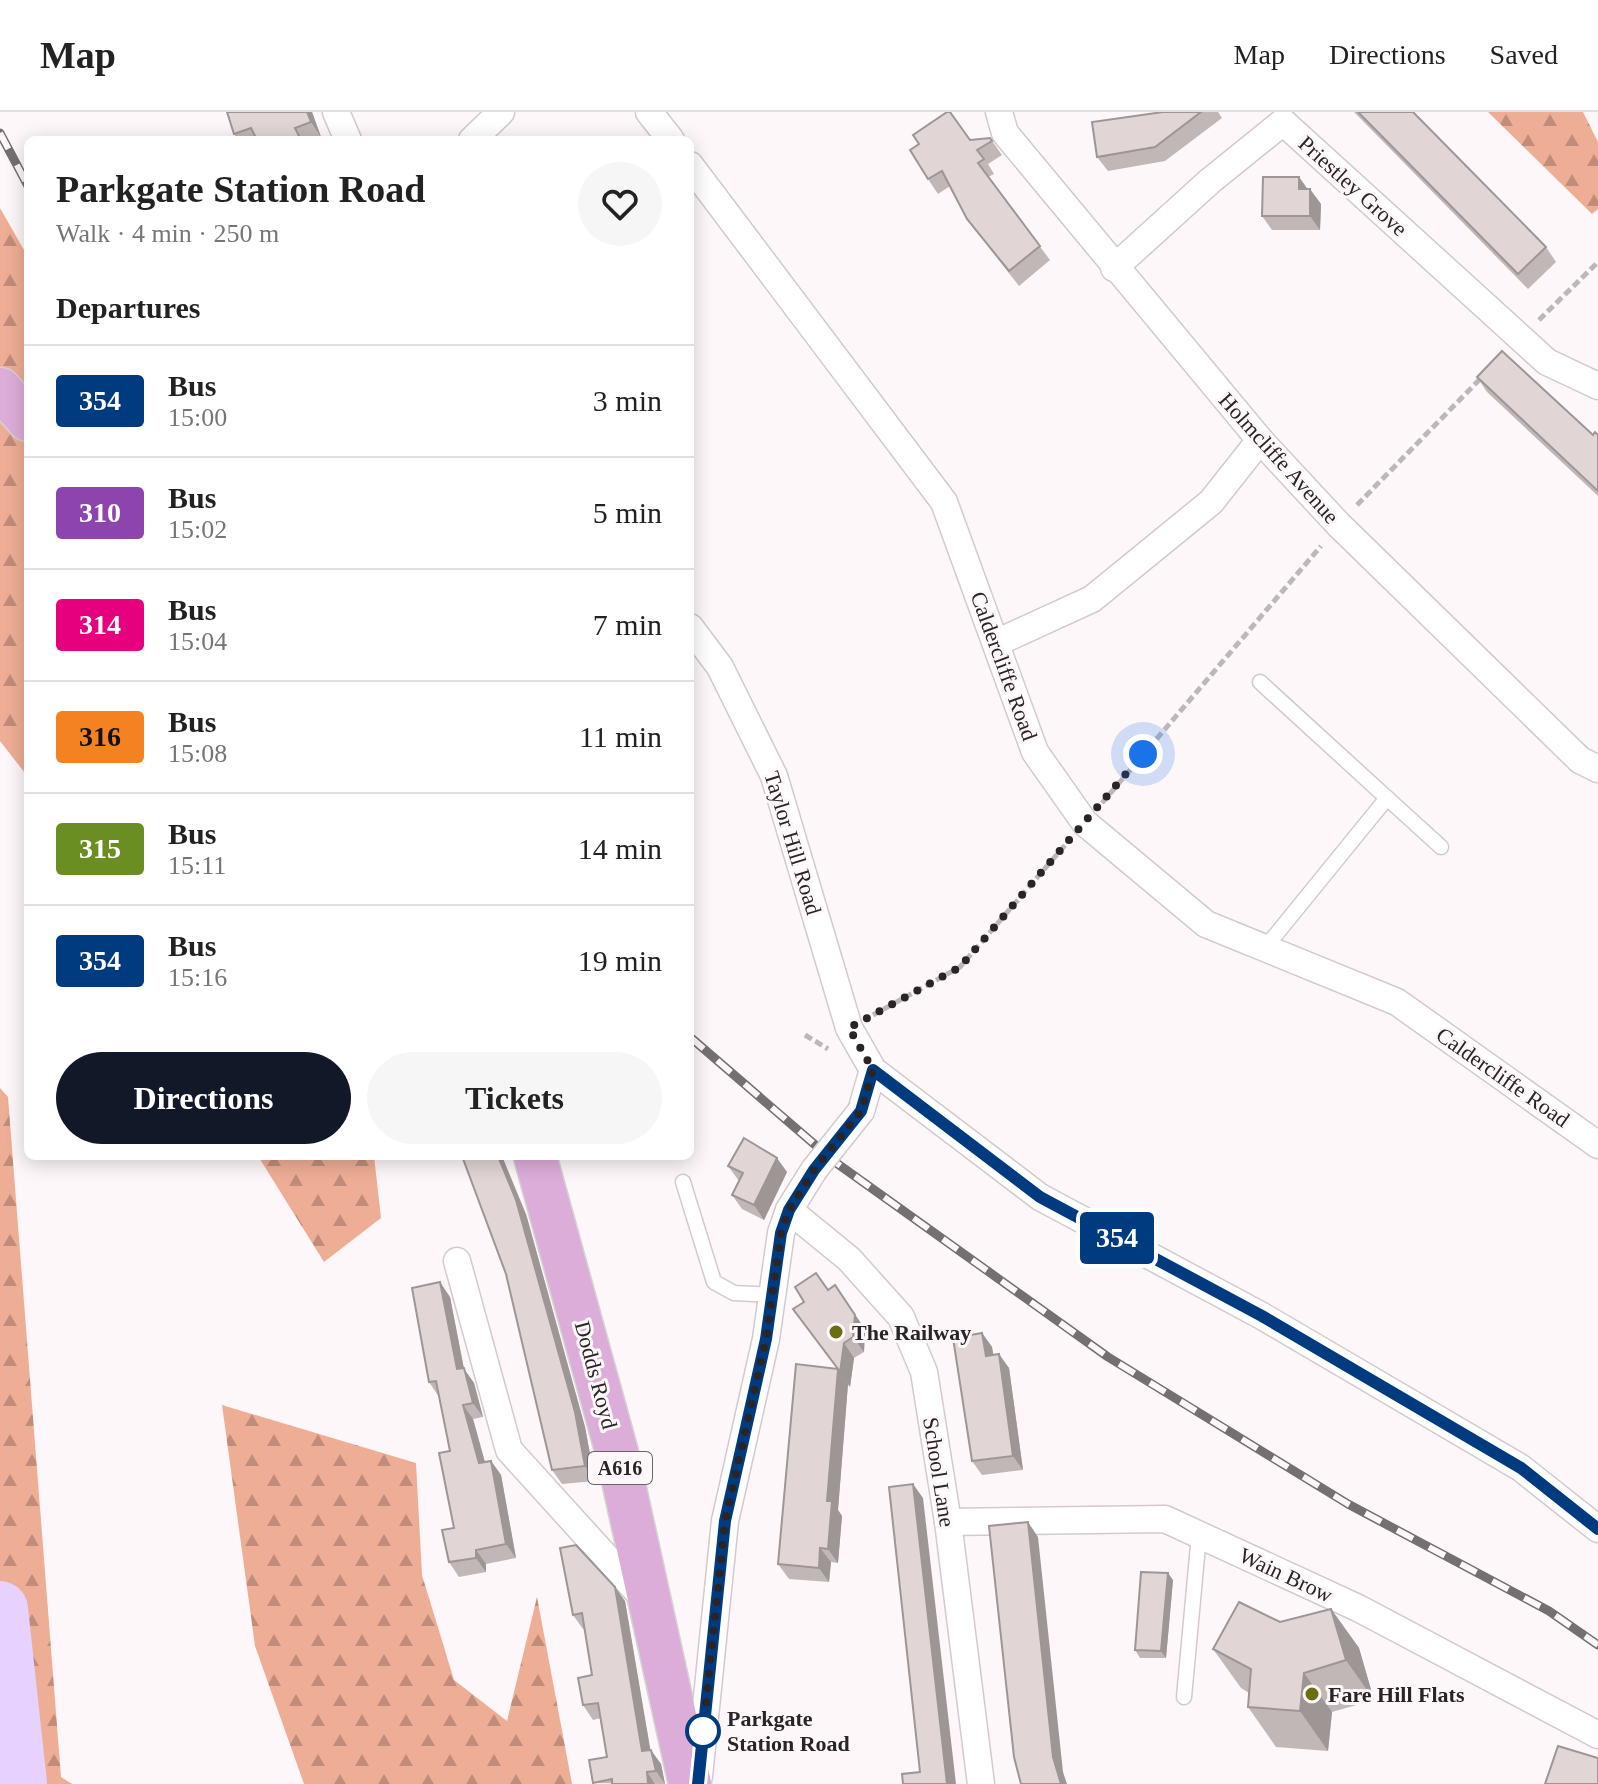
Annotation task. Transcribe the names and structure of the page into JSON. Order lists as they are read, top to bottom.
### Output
{
  "streets": {
    "main road": ["Dodds Royd", "A616"],
    "street": [
      "Priestley Grove",
      "Holmcliffe Avenue",
      "Caldercliffe Road",
      "Taylor Hill Road",
      "School Lane",
      "Wain Brow"
    ]
  },
  "crossings": [
    ["Priestley Grove", "Holmcliffe Avenue"],
    ["School Lane", "Wain Brow"]
  ],
  "places": ["The Railway", "Fare Hill Flats", "Parkgate Station Road"],
  "lines": ["bus line 354"],
  "page": {
    "header": "Map",
    "nav": ["Map", "Directions", "Saved"],
    "on_map": "354",
    "heading": [
      ["Parkgate Station Road", "Walk · 4 min · 250 m"],
      "Departures"
    ],
    "list": [
      {
        "mark": "354",
        "name": "Bus",
        "note": "15:00",
        "value": "3 min"
      },
      {
        "mark": "310",
        "name": "Bus",
        "note": "15:02",
        "value": "5 min"
      },
      {
        "mark": "314",
        "name": "Bus",
        "note": "15:04",
        "value": "7 min"
      },
      {
        "mark": "316",
        "name": "Bus",
        "note": "15:08",
        "value": "11 min"
      },
      {
        "mark": "315",
        "name": "Bus",
        "note": "15:11",
        "value": "14 min"
      },
      {
        "mark": "354",
        "name": "Bus",
        "note": "15:16",
        "value": "19 min"
      }
    ],
    "buttons": ["Directions", "Tickets"]
  }
}
